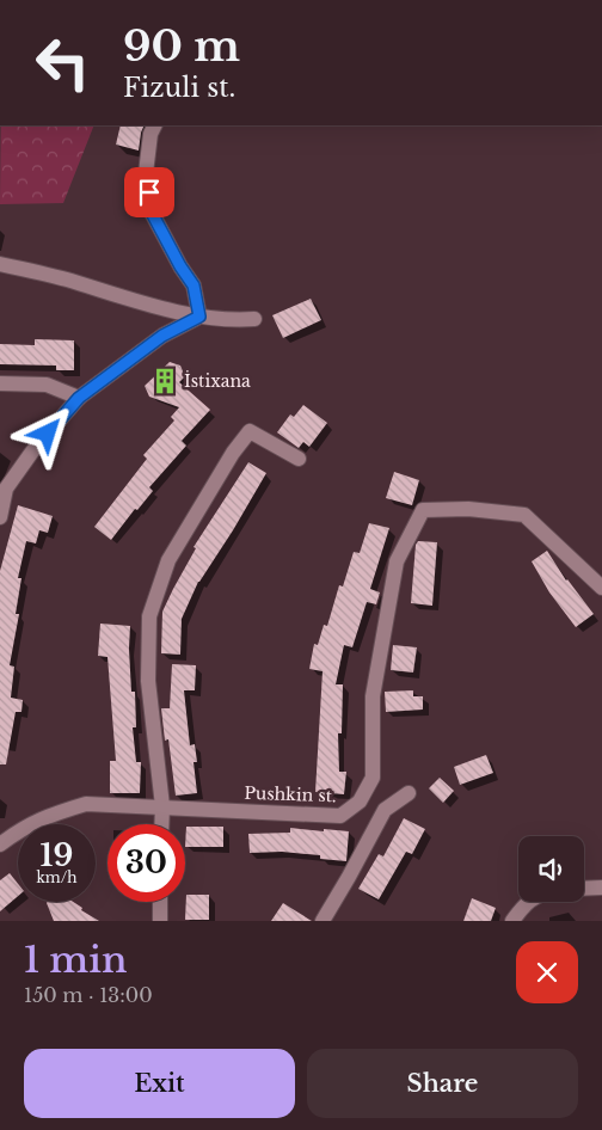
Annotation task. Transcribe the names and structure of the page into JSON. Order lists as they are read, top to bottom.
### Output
{
  "streets": {
    "street": ["Pushkin st."]
  },
  "places": {
    "building": ["İstixana"]
  },
  "page": {
    "turn": ["90 m", "Fizuli st."],
    "speed": "19 km/h",
    "limit": "30",
    "heading": ["1 min", "150 m · 13:00"],
    "buttons": ["Exit", "Share"]
  }
}
